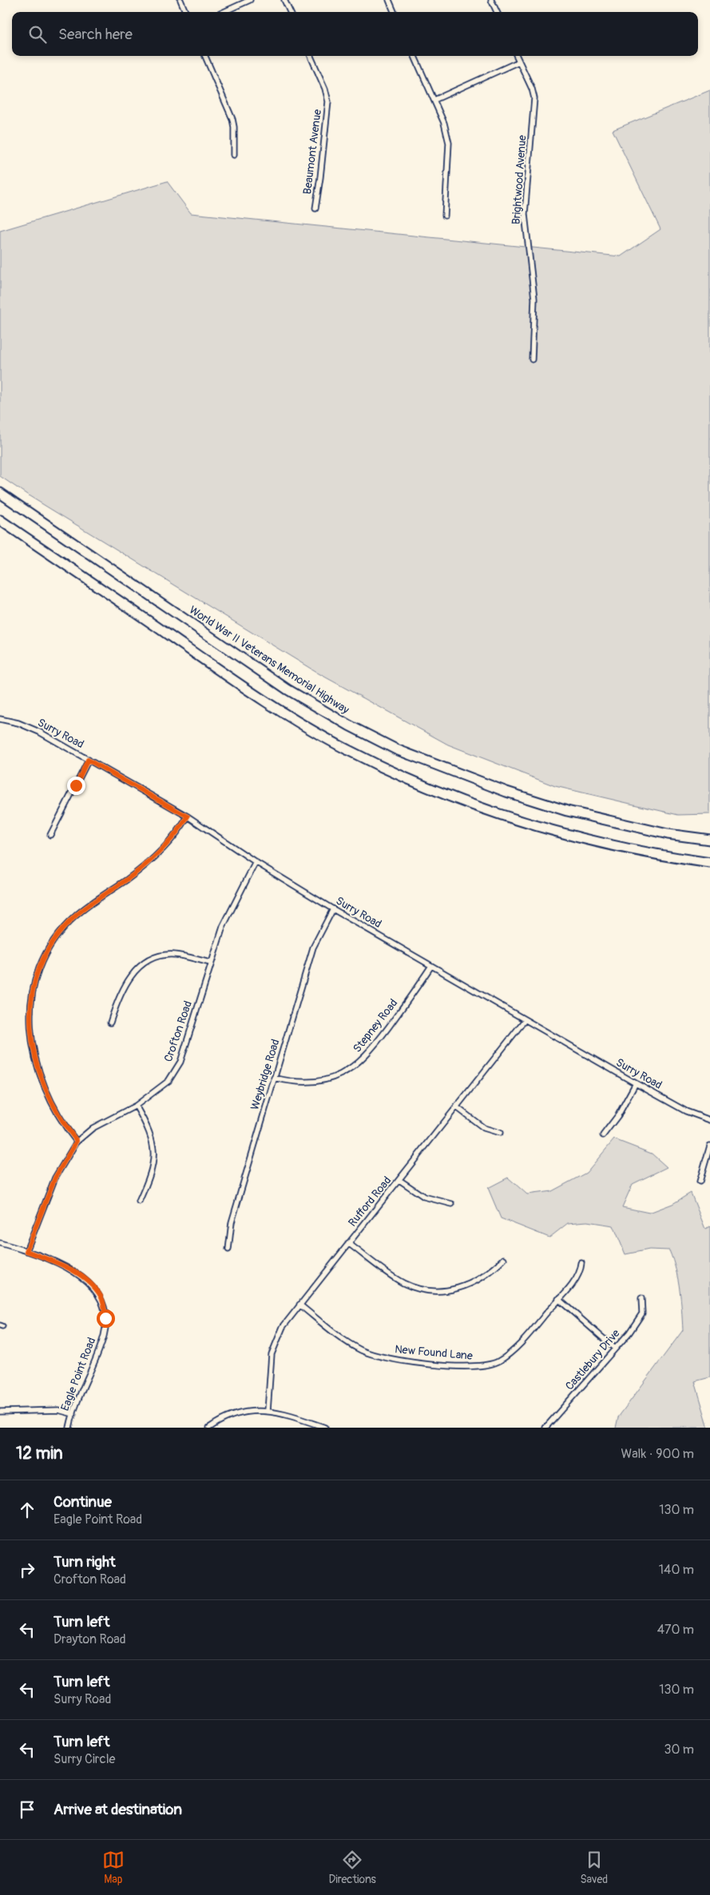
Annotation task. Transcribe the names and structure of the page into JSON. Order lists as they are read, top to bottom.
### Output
{
  "streets": {
    "highway": ["World War II Veterans Memorial Highway"],
    "street": [
      "Beaumont Avenue",
      "Brightwood Avenue",
      "Surry Road",
      "Stepney Road",
      "Crofton Road",
      "Weybridge Road",
      "Rufford Road",
      "New Found Lane",
      "Castlebury Drive",
      "Eagle Point Road"
    ]
  },
  "crossings": [
    ["Surry Road", "Stepney Road"],
    ["Surry Road", "Crofton Road"],
    ["Surry Road", "Weybridge Road"],
    ["Surry Road", "Rufford Road"],
    ["Stepney Road", "Weybridge Road"],
    ["Crofton Road", "Eagle Point Road"],
    ["Rufford Road", "New Found Lane"]
  ],
  "page": {
    "search": "Search here",
    "heading": ["12 min", "Walk · 900 m"],
    "list": [
      ["Continue", "Eagle Point Road", "130 m"],
      ["Turn right", "Crofton Road", "140 m"],
      ["Turn left", "Drayton Road", "470 m"],
      ["Turn left", "Surry Road", "130 m"],
      ["Turn left", "Surry Circle", "30 m"],
      "Arrive at destination"
    ],
    "nav": ["Map", "Directions", "Saved"]
  }
}
